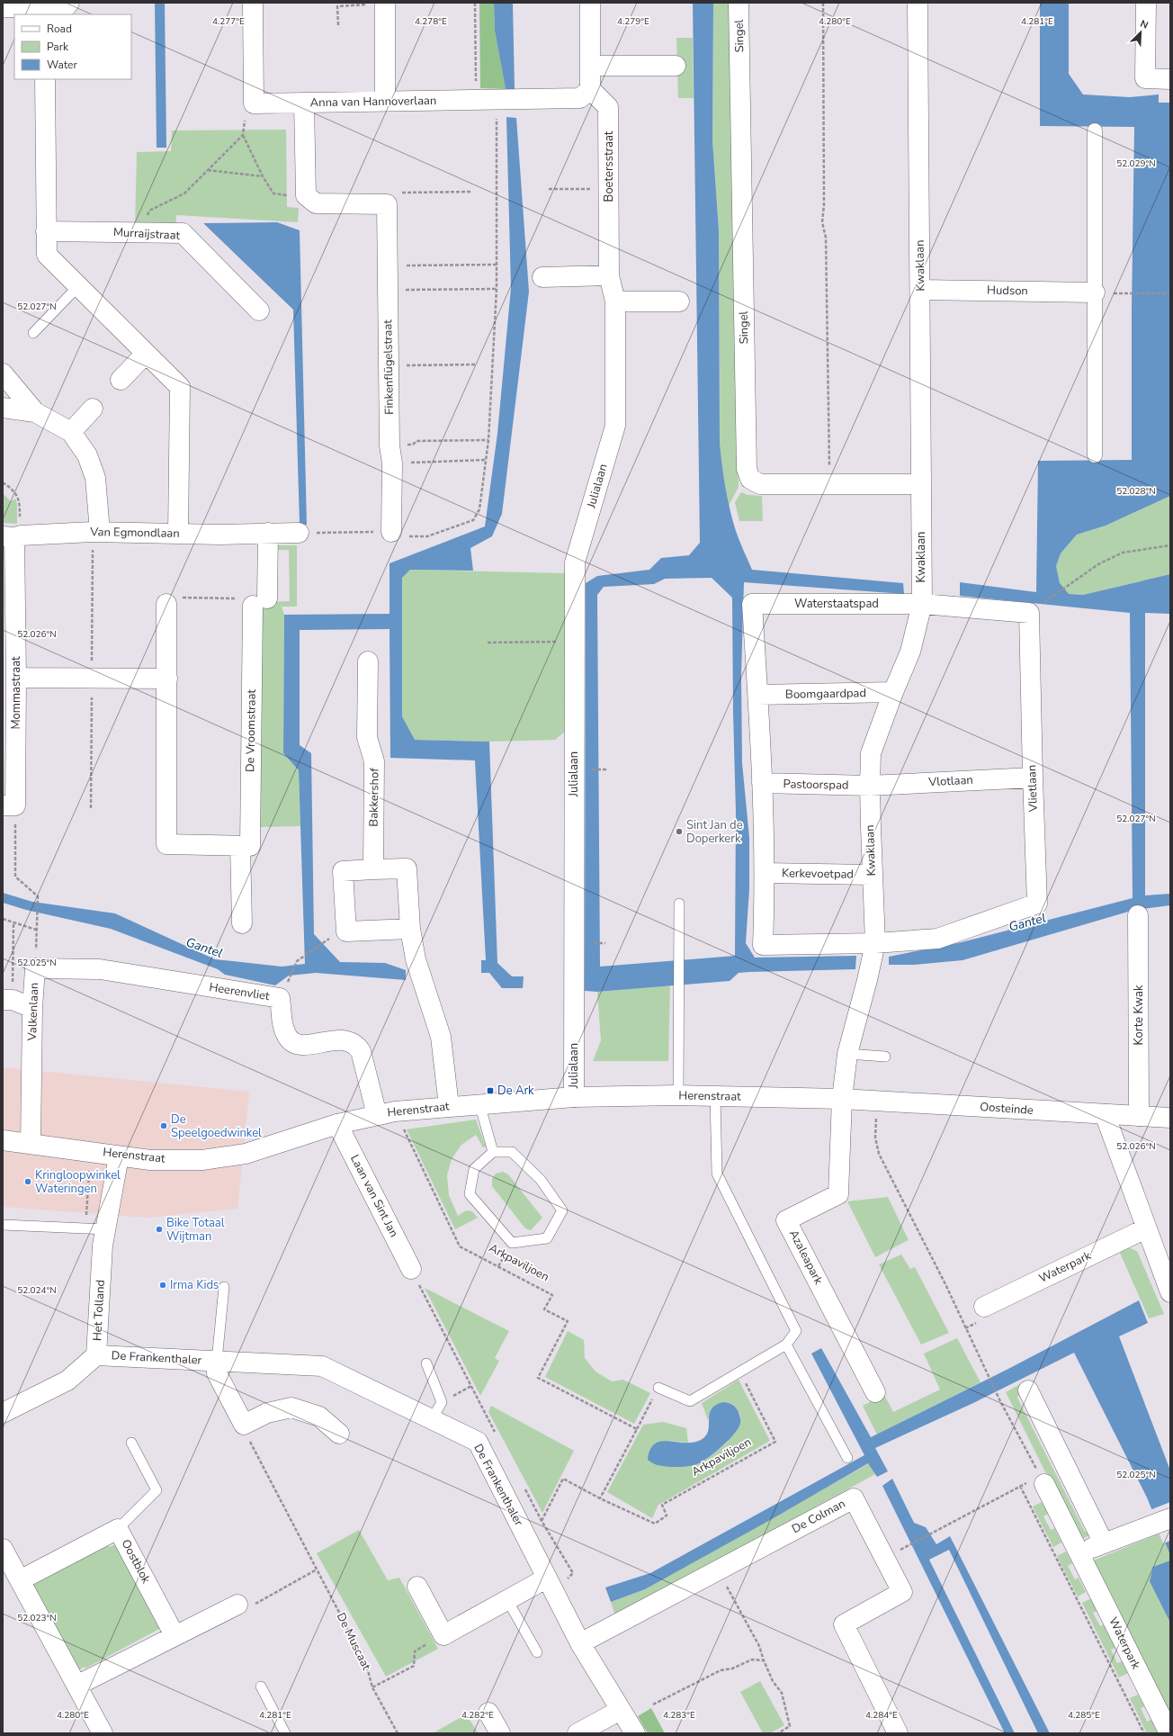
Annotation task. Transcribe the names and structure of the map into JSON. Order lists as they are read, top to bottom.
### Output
{
  "streets": {
    "street": [
      "Singel",
      "Anna van Hannoverlaan",
      "Boetersstraat",
      "Murraijstraat",
      "Kwaklaan",
      "Hudson",
      "Finkenflügelstraat",
      "Julialaan",
      "Van Egmondlaan",
      "Waterstaatspad",
      "Mommastraat",
      "Boomgaardpad",
      "De Vroomstraat",
      "Vlotlaan",
      "Pastoorspad",
      "Vlietlaan",
      "Bakkershof",
      "Kerkevoetpad",
      "Heerenvliet",
      "Valkenlaan",
      "Korte Kwak",
      "Herenstraat",
      "Oosteinde",
      "Laan van Sint Jan",
      "Azaleapark",
      "Waterpark",
      "Het Tolland",
      "De Frankenthaler",
      "De Colman",
      "Oostblok"
    ],
    "path": ["Arkpaviljoen", "De Muscaat"]
  },
  "crossings": [
    ["Singel", "Kwaklaan"],
    ["Anna van Hannoverlaan", "Boetersstraat"],
    ["Boetersstraat", "Julialaan"],
    ["Kwaklaan", "Hudson"],
    ["Kwaklaan", "Waterstaatspad"],
    ["Kwaklaan", "Boomgaardpad"],
    ["Kwaklaan", "Vlotlaan"],
    ["Kwaklaan", "Pastoorspad"],
    ["Kwaklaan", "Vlietlaan"],
    ["Kwaklaan", "Kerkevoetpad"],
    ["Kwaklaan", "Herenstraat"],
    ["Kwaklaan", "Oosteinde"],
    ["Kwaklaan", "Azaleapark"],
    ["Julialaan", "Herenstraat"],
    ["Van Egmondlaan", "Mommastraat"],
    ["Waterstaatspad", "Boomgaardpad"],
    ["Waterstaatspad", "Vlietlaan"],
    ["Mommastraat", "Valkenlaan"],
    ["Vlotlaan", "Pastoorspad"],
    ["Vlotlaan", "Vlietlaan"],
    ["Heerenvliet", "Valkenlaan"],
    ["Heerenvliet", "Herenstraat"],
    ["Heerenvliet", "Arkpaviljoen"],
    ["Valkenlaan", "Herenstraat"],
    ["Korte Kwak", "Oosteinde"],
    ["Herenstraat", "Oosteinde"],
    ["Herenstraat", "Laan van Sint Jan"],
    ["Herenstraat", "Azaleapark"],
    ["Herenstraat", "Arkpaviljoen"],
    ["Herenstraat", "Het Tolland"],
    ["Oosteinde", "Azaleapark"],
    ["Het Tolland", "De Frankenthaler"],
    ["De Frankenthaler", "De Colman"]
  ],
  "water": ["Gantel"],
  "places": {
    "other": [
      "Sint Jan de Doperkerk",
      "De Speelgoedwinkel",
      "Kringloopwinkel Wateringen",
      "Bike Totaal Wijtman",
      "Irma Kids"
    ],
    "transit": ["De Ark"]
  },
  "legend": ["Road", "Park", "Water"],
  "north": "top right",
  "coordinates": [
    "4.279°E",
    "4.281°E",
    "4.277°E",
    "4.278°E",
    "4.280°E",
    "52.029°N",
    "52.027°N",
    "52.028°N",
    "52.026°N",
    "52.025°N",
    "52.024°N",
    "52.023°N",
    "4.282°E",
    "4.283°E",
    "4.284°E",
    "4.285°E"
  ]
}
